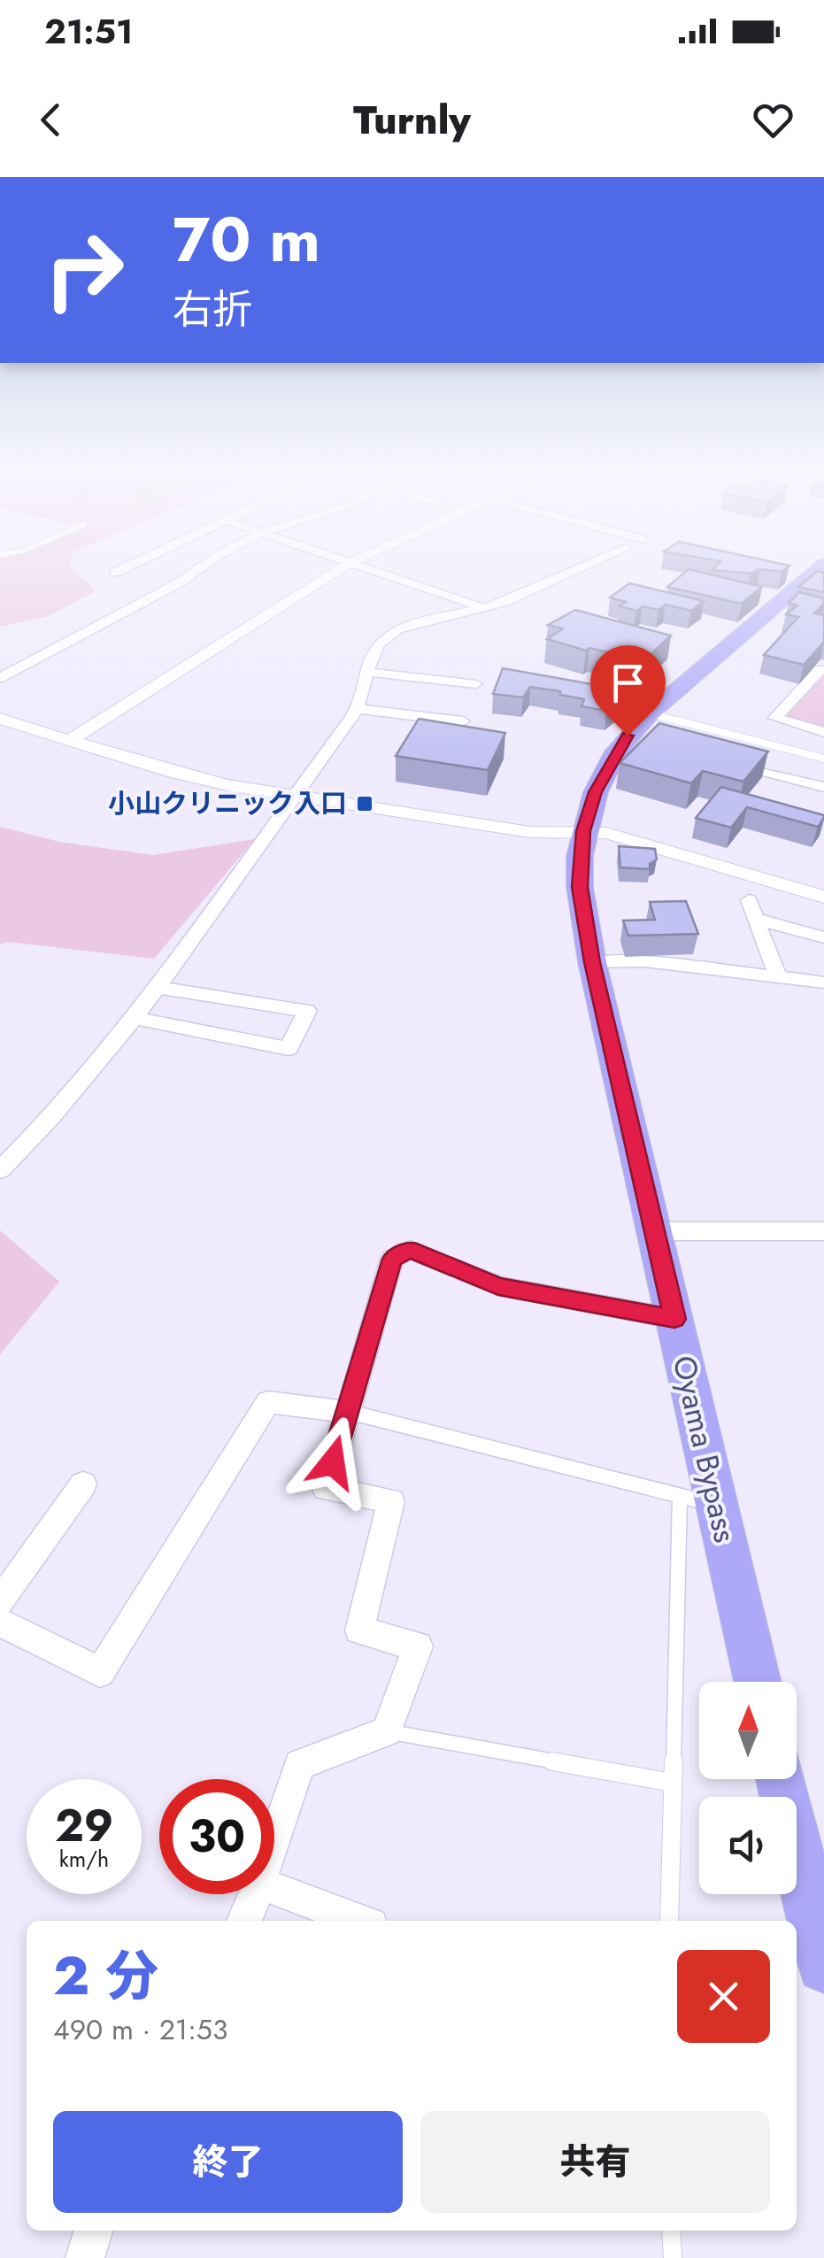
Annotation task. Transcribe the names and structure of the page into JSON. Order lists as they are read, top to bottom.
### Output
{
  "streets": {
    "highway": ["Oyama Bypass"]
  },
  "places": {
    "transit": ["小山クリニック入口"]
  },
  "north": "top",
  "page": {
    "status": "21:51",
    "header": "Turnly",
    "turn": ["70 m", "右折"],
    "speed": "29 km/h",
    "limit": "30",
    "heading": ["2 分", "490 m · 21:53"],
    "buttons": ["終了", "共有"]
  }
}
